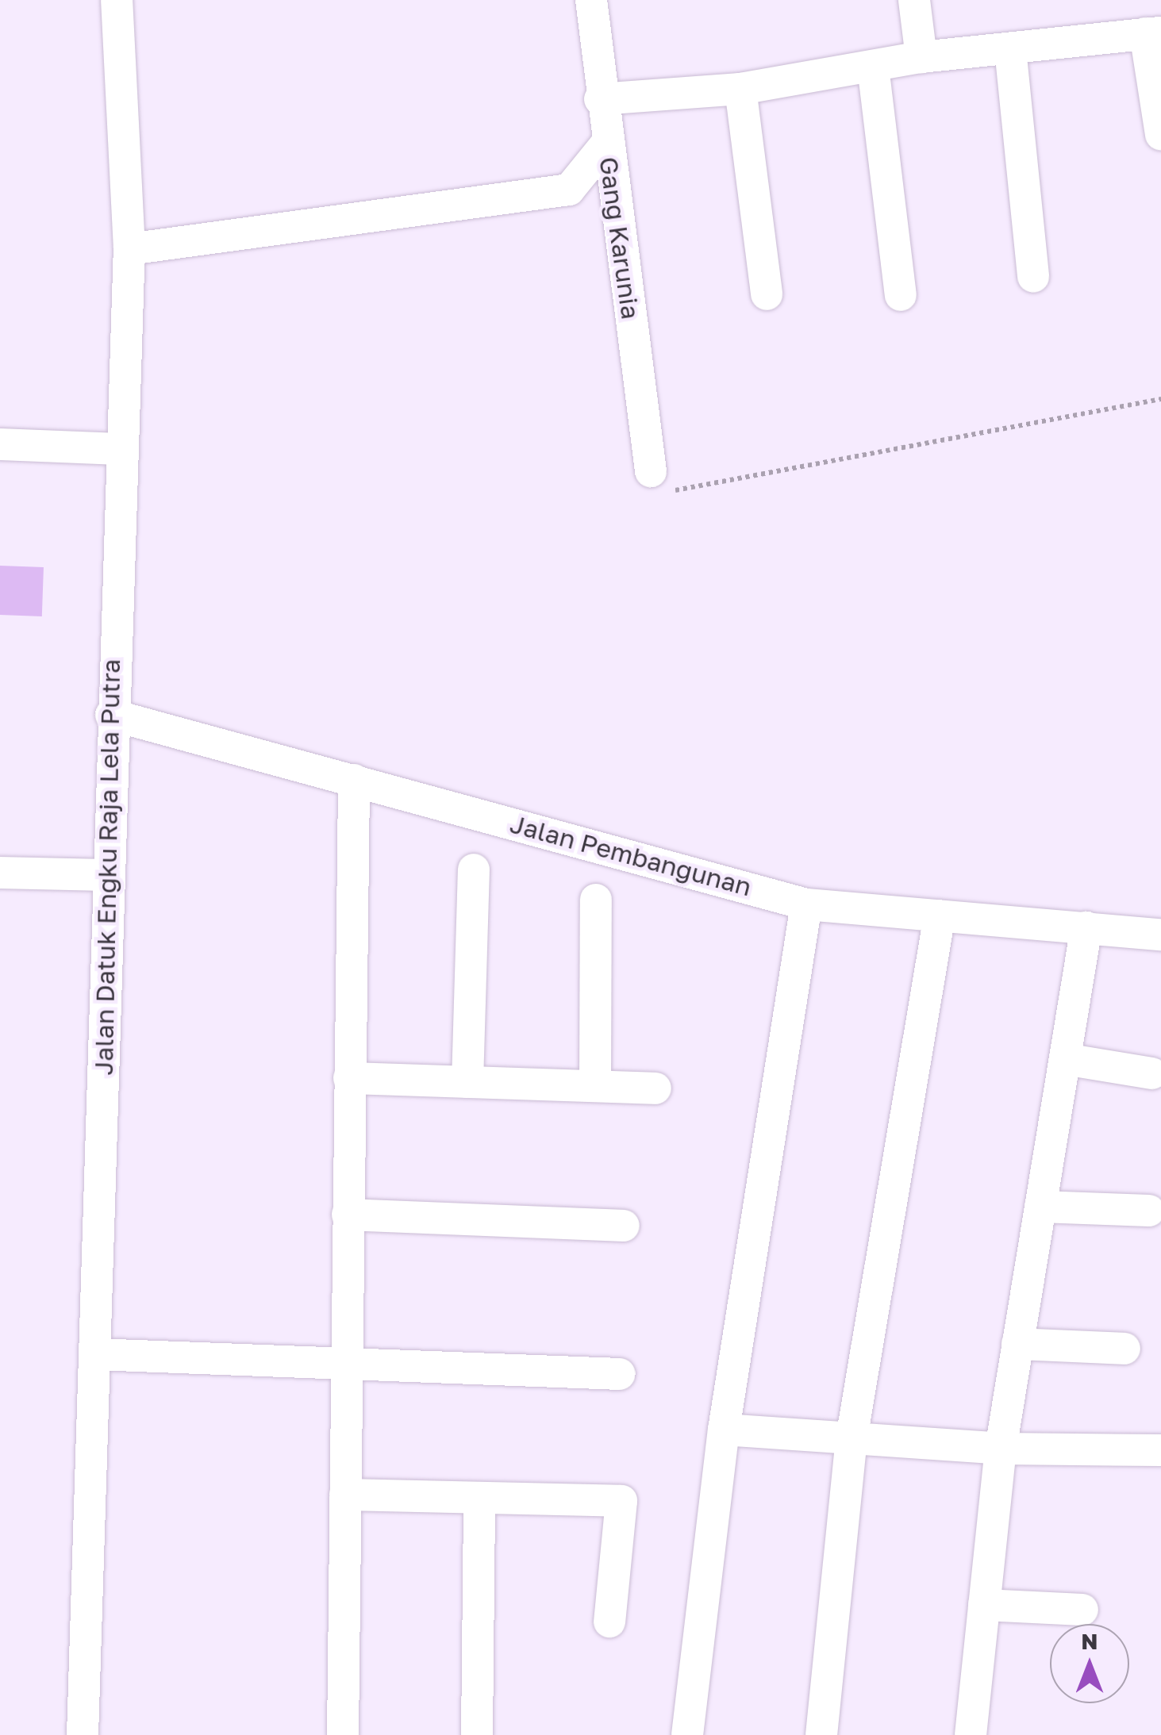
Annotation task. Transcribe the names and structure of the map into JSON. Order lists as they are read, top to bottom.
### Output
{
  "streets": {
    "street": ["Gang Karunia", "Jalan Pembangunan", "Jalan Datuk Engku Raja Lela Putra"]
  },
  "crossings": [
    ["Jalan Pembangunan", "Jalan Datuk Engku Raja Lela Putra"]
  ],
  "north": "top"
}
